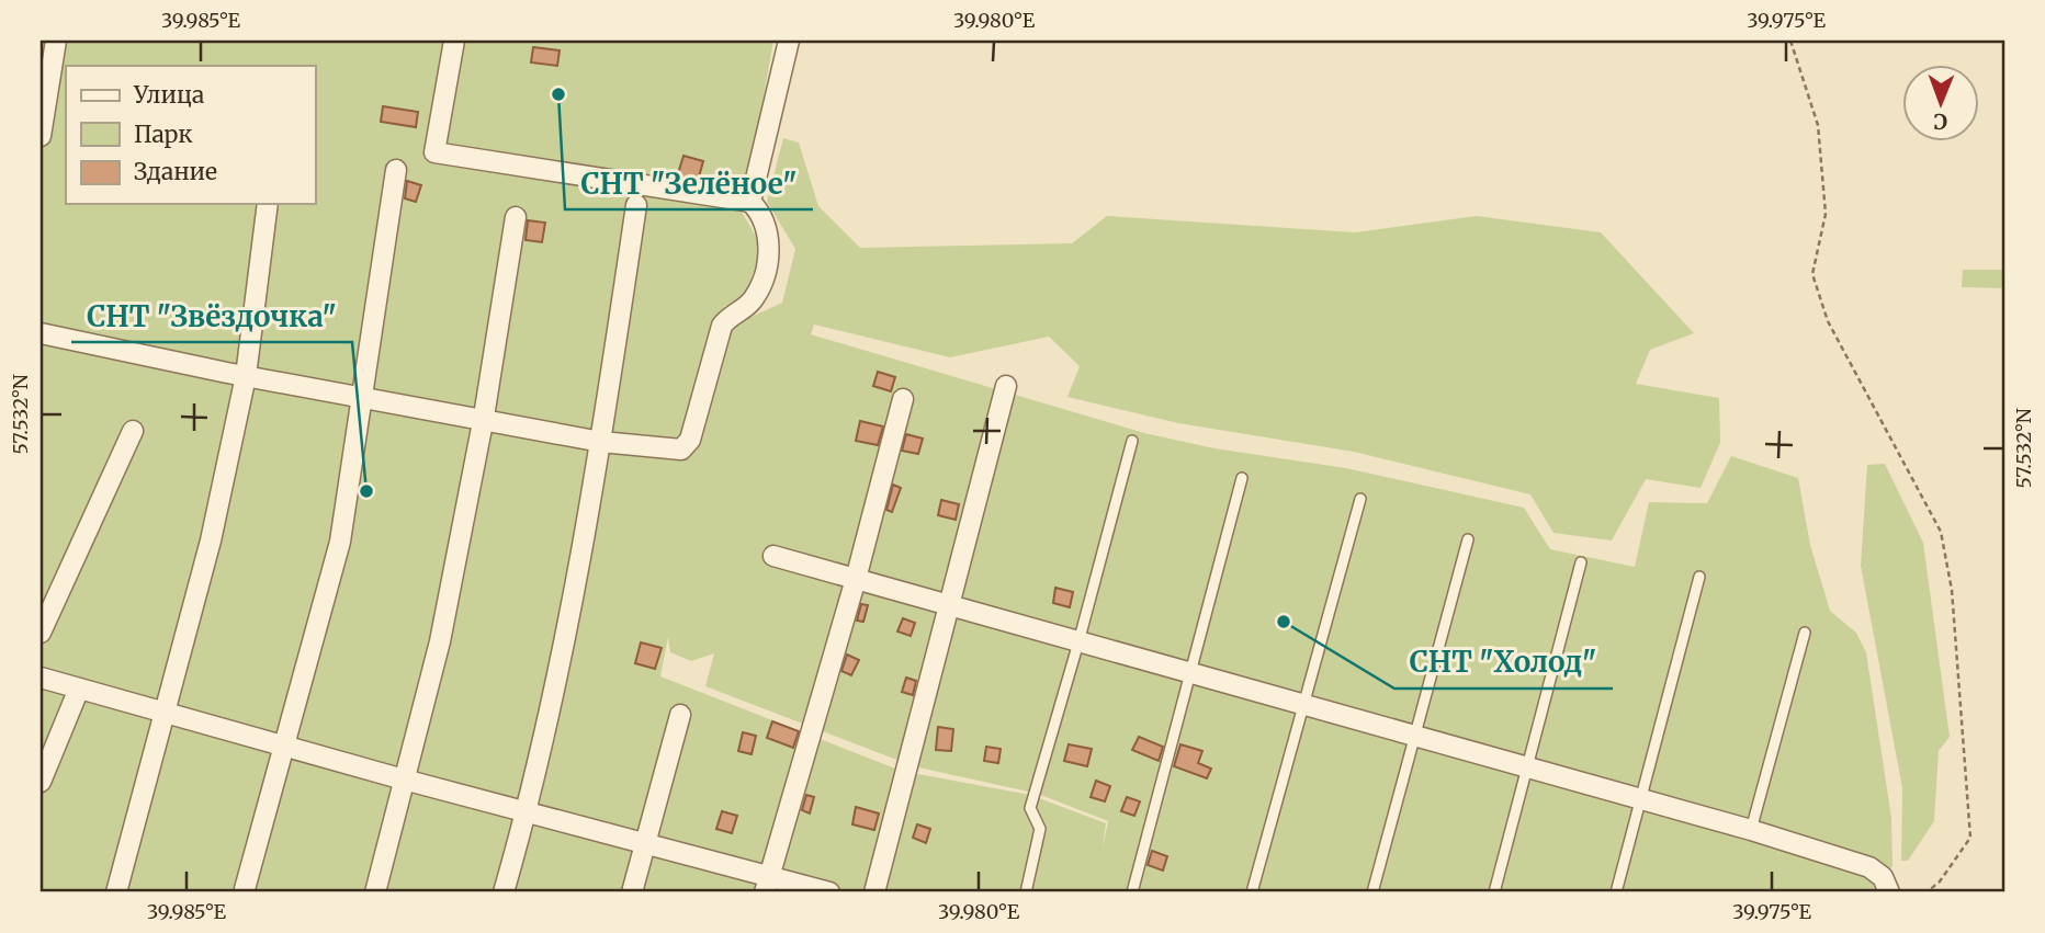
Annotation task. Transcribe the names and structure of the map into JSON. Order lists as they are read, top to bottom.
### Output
{
  "places": ["СНТ \"Зелёное\"", "СНТ \"Звёздочка\"", "СНТ \"Холод\""],
  "legend": ["Улица", "Парк", "Здание"],
  "north": "bottom",
  "coordinates": [
    "39.985°E",
    "39.980°E",
    "39.975°E",
    "57.532°N"
  ]
}
